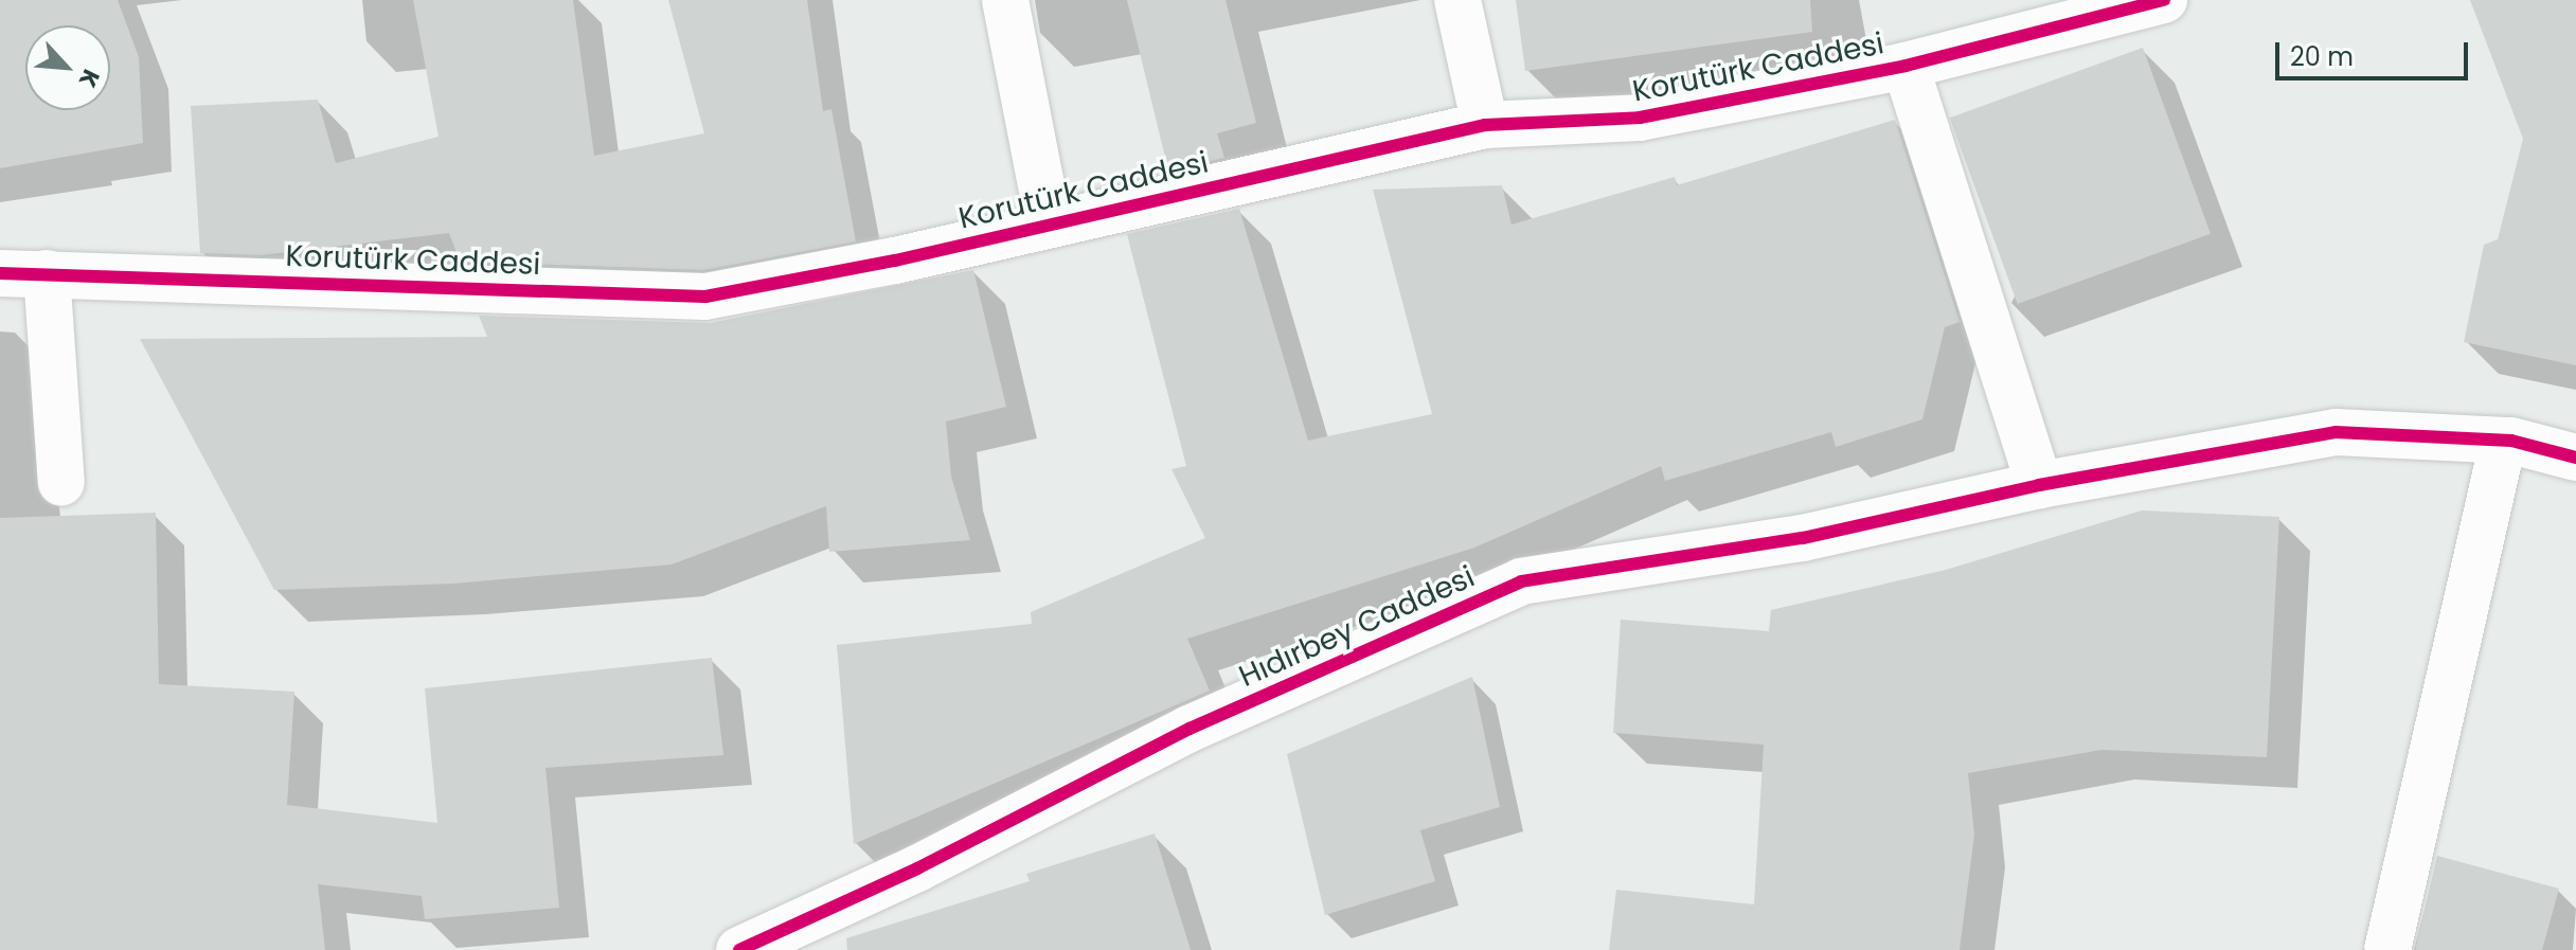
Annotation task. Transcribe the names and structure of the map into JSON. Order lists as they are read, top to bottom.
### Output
{
  "streets": {
    "street": ["Korutürk Caddesi", "Hıdırbey Caddesi"]
  },
  "scale_bar": "20 m",
  "north": "bottom right"
}
